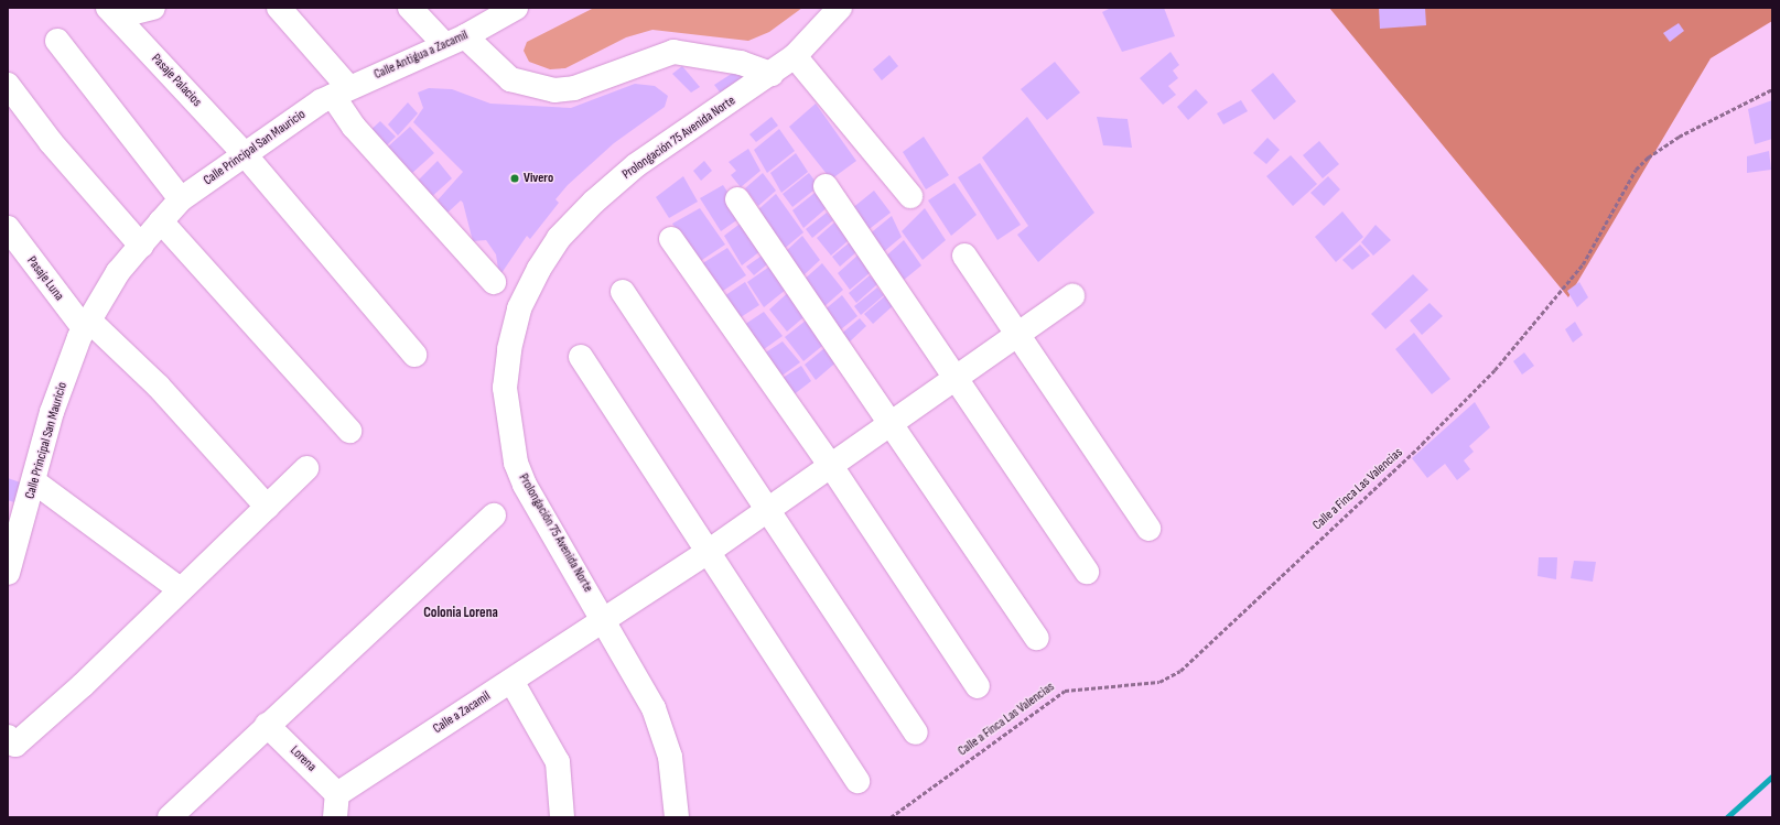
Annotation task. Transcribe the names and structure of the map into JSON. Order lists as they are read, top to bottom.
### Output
{
  "streets": {
    "street": [
      "Calle Antigua a Zacamil",
      "Pasaje Palacios",
      "Prolongación 75 Avenida Norte",
      "Calle Principal San Mauricio",
      "Pasaje Luna",
      "Calle a Zacamil",
      "Lorena"
    ],
    "path": ["Calle a Finca Las Valencias"]
  },
  "crossings": [
    ["Calle Antigua a Zacamil", "Calle Principal San Mauricio"],
    ["Pasaje Palacios", "Calle Principal San Mauricio"],
    ["Prolongación 75 Avenida Norte", "Calle a Zacamil"],
    ["Calle Principal San Mauricio", "Pasaje Luna"],
    ["Calle a Zacamil", "Lorena"]
  ],
  "districts": ["Colonia Lorena"],
  "places": ["Vivero"]
}
